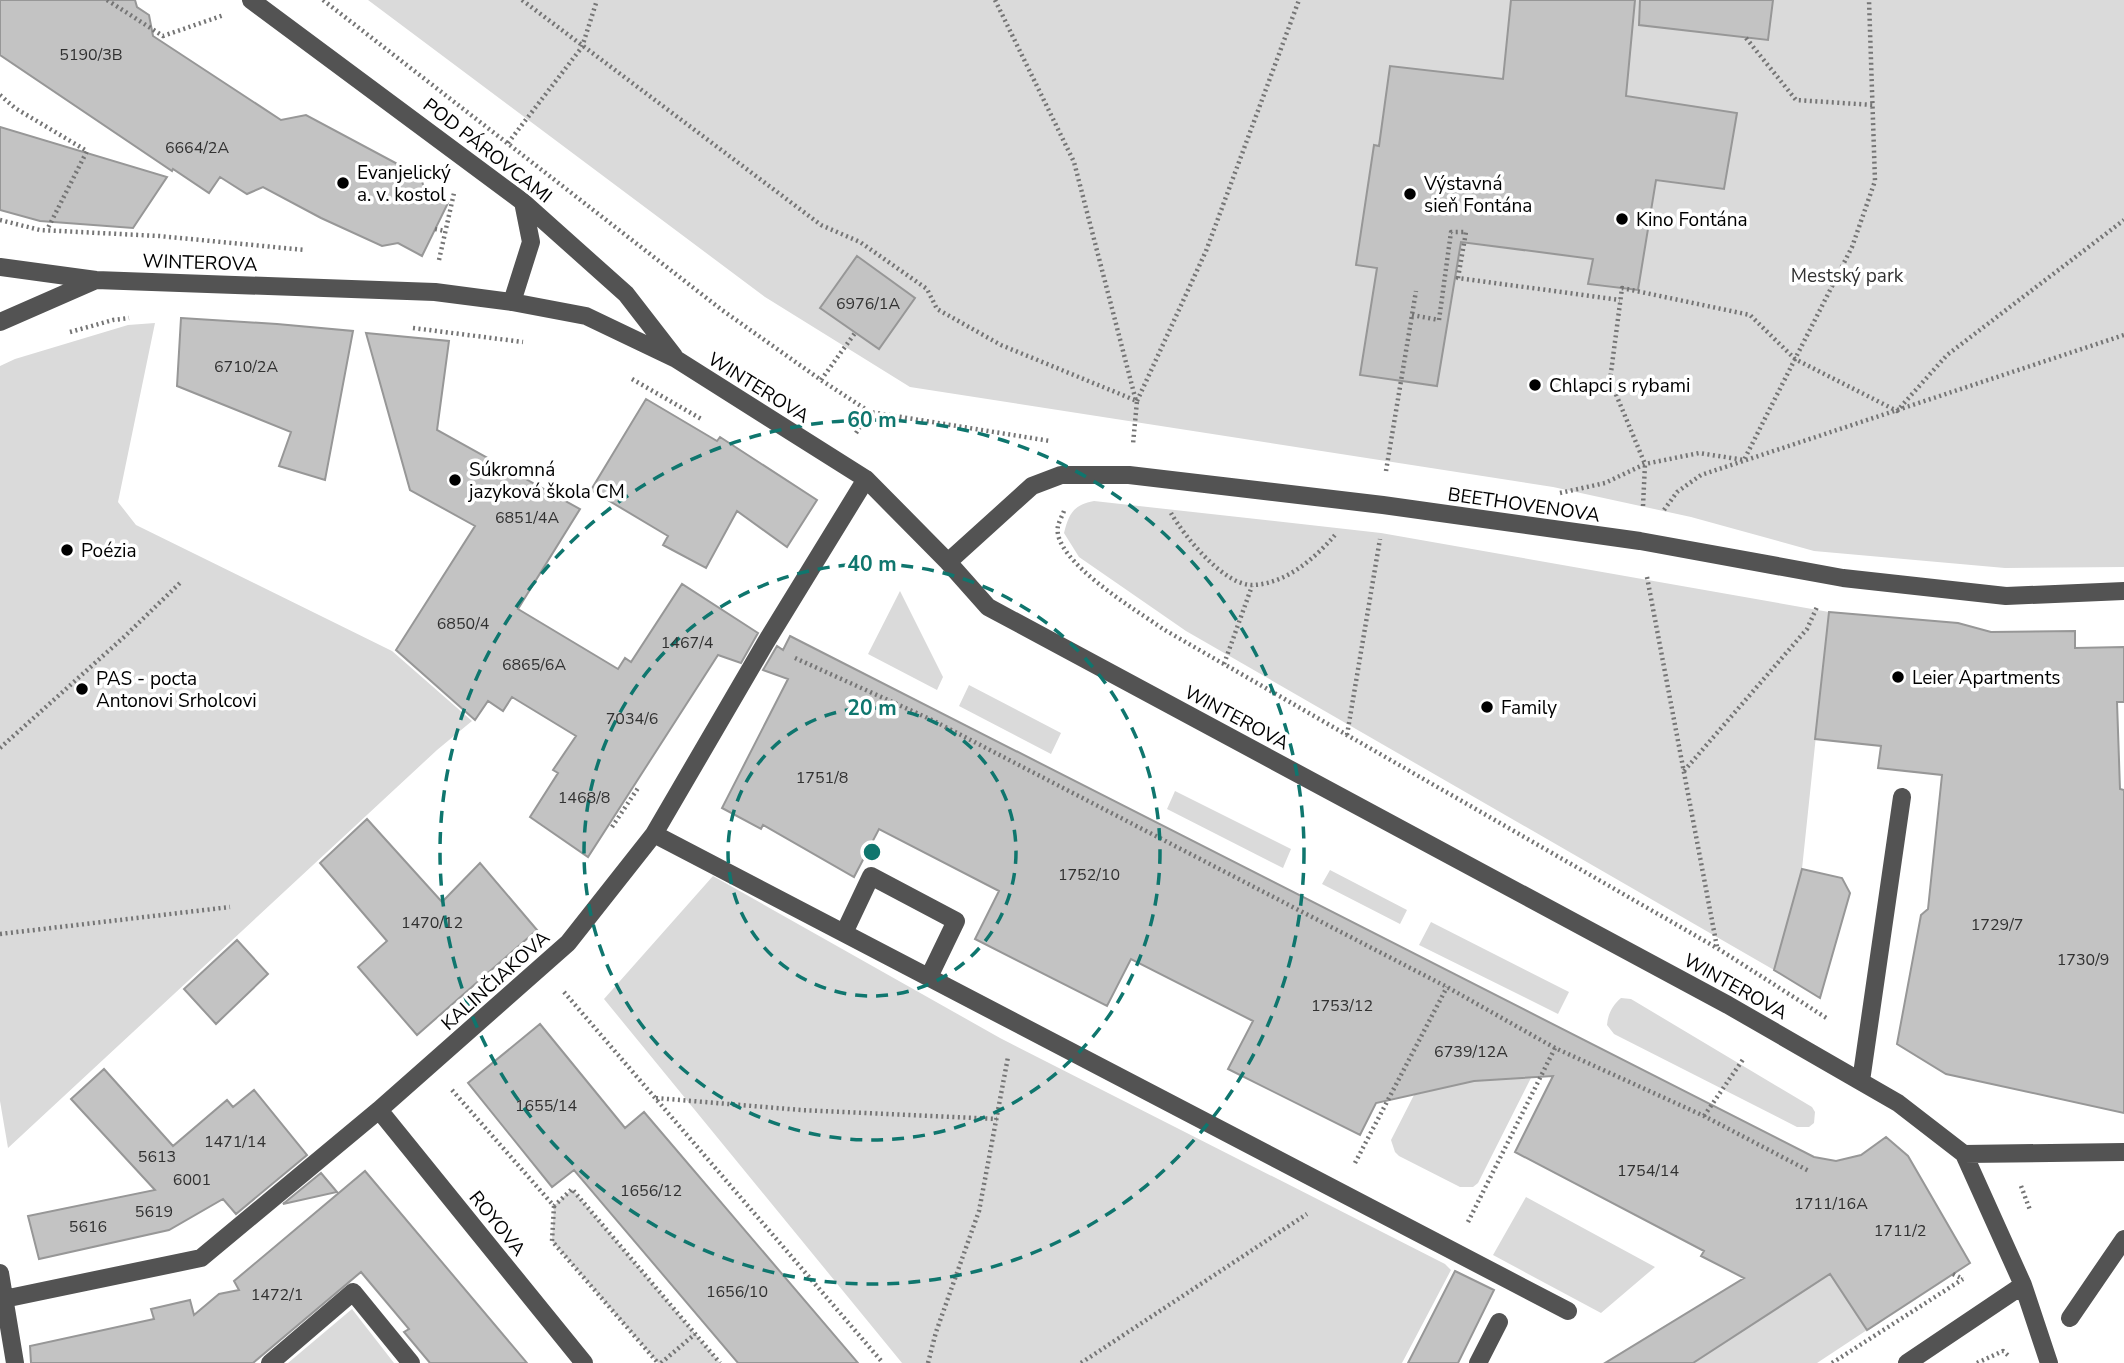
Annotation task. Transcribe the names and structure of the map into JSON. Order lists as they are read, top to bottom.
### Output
{
  "streets": {
    "street": [
      "POD PÁROVCAMI",
      "WINTEROVA",
      "BEETHOVENOVA",
      "KALINČIAKOVA",
      "ROYOVA"
    ]
  },
  "crossings": [
    ["POD PÁROVCAMI", "WINTEROVA"],
    ["WINTEROVA", "BEETHOVENOVA"],
    ["WINTEROVA", "KALINČIAKOVA"],
    ["KALINČIAKOVA", "ROYOVA"]
  ],
  "parks": ["Mestský park"],
  "places": [
    "Evanjelický a. v. kostol",
    "Výstavná sieň Fontána",
    "Kino Fontána",
    "Chlapci s rybami",
    "Súkromná jazyková škola CM",
    "Poézia",
    "Leier Apartments",
    "PAS - pocta Antonovi Srholcovi",
    "Family"
  ],
  "house_numbers": [
    "5190/3B",
    "6664/2A",
    "6976/1A",
    "6710/2A",
    "6851/4A",
    "6850/4",
    "1467/4",
    "6865/6A",
    "7034/6",
    "1751/8",
    "1468/8",
    "1752/10",
    "1470/12",
    "1729/7",
    "1730/9",
    "1753/12",
    "6739/12A",
    "1655/14",
    "1471/14",
    "5613",
    "1754/14",
    "6001",
    "1656/12",
    "1711/16A",
    "5619",
    "5616",
    "1711/2",
    "1656/10",
    "1472/1"
  ],
  "rings": ["60 m", "40 m", "20 m"]
}
